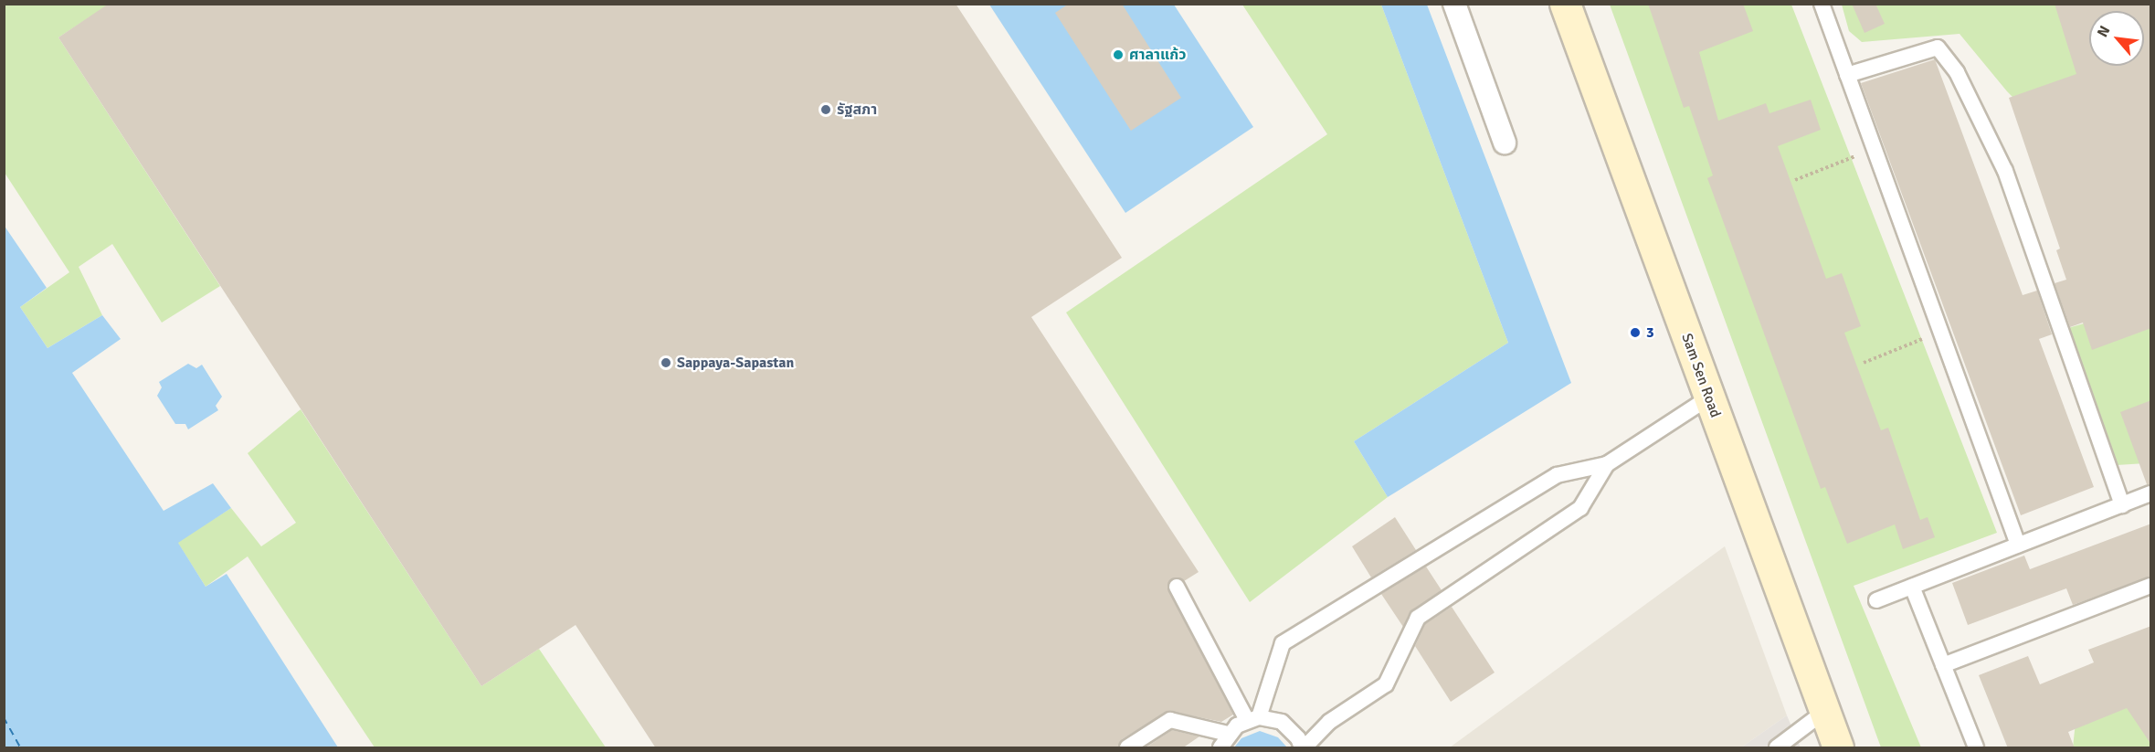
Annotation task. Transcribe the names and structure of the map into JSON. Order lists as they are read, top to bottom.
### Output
{
  "streets": {
    "main road": ["Sam Sen Road"]
  },
  "places": [
    "ศาลาแก้ว",
    "รัฐสภา",
    "3",
    "Sappaya-Sapastan"
  ],
  "north": "top left"
}
